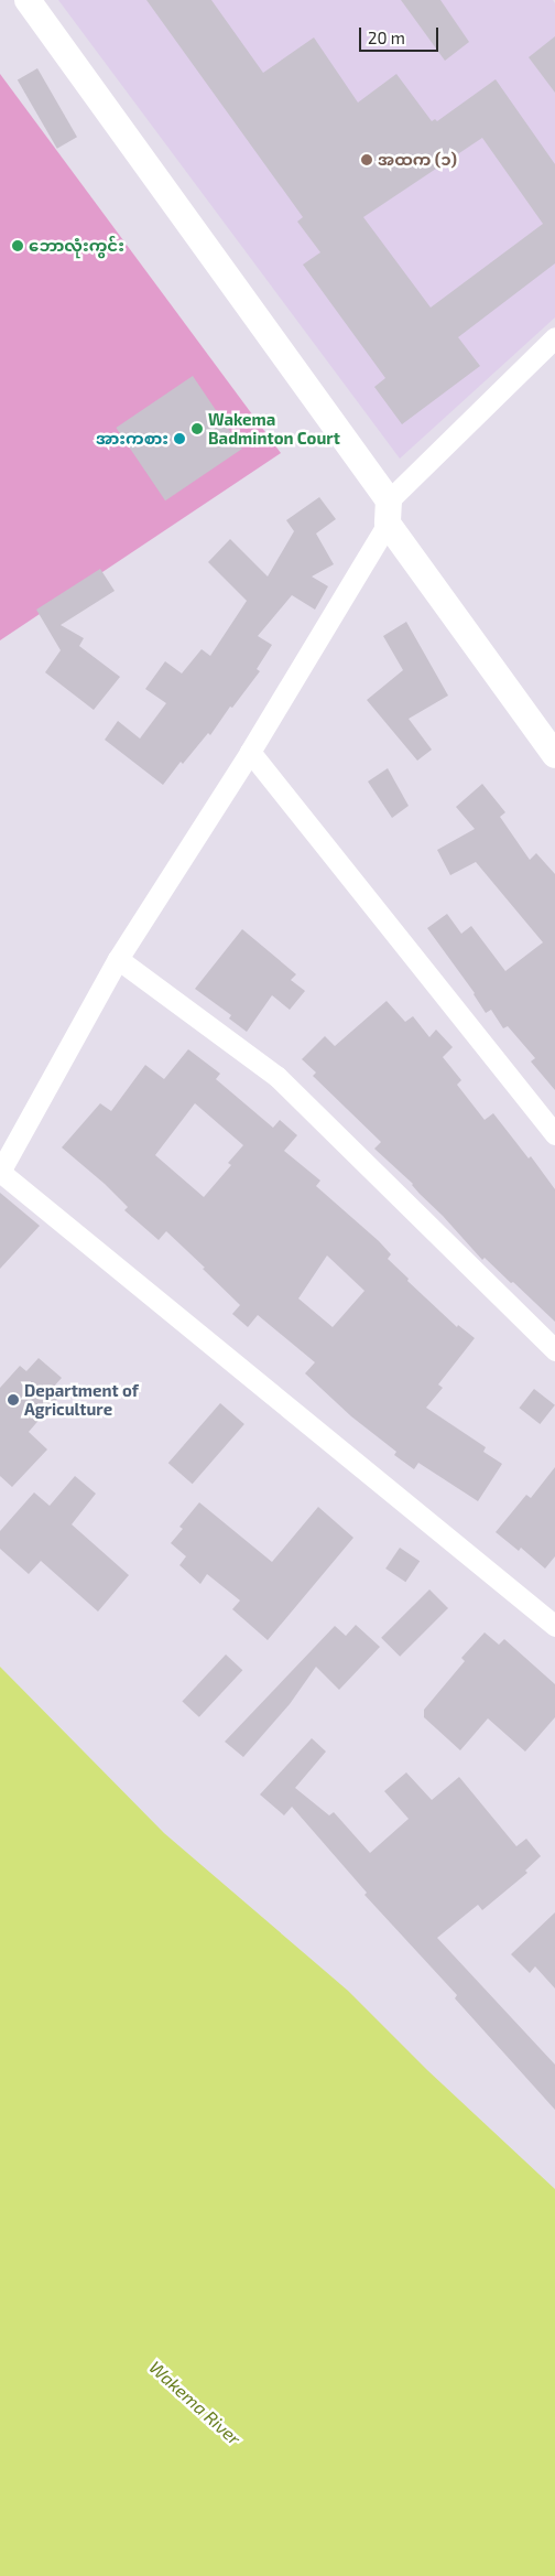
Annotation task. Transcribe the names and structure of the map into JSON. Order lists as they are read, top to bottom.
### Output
{
  "water": ["Wakema River"],
  "places": [
    "အထက (၁)",
    "ဘောလုံးကွင်း",
    "Wakema Badminton Court",
    "အားကစား",
    "Department of Agriculture"
  ],
  "scale_bar": "20 m"
}
